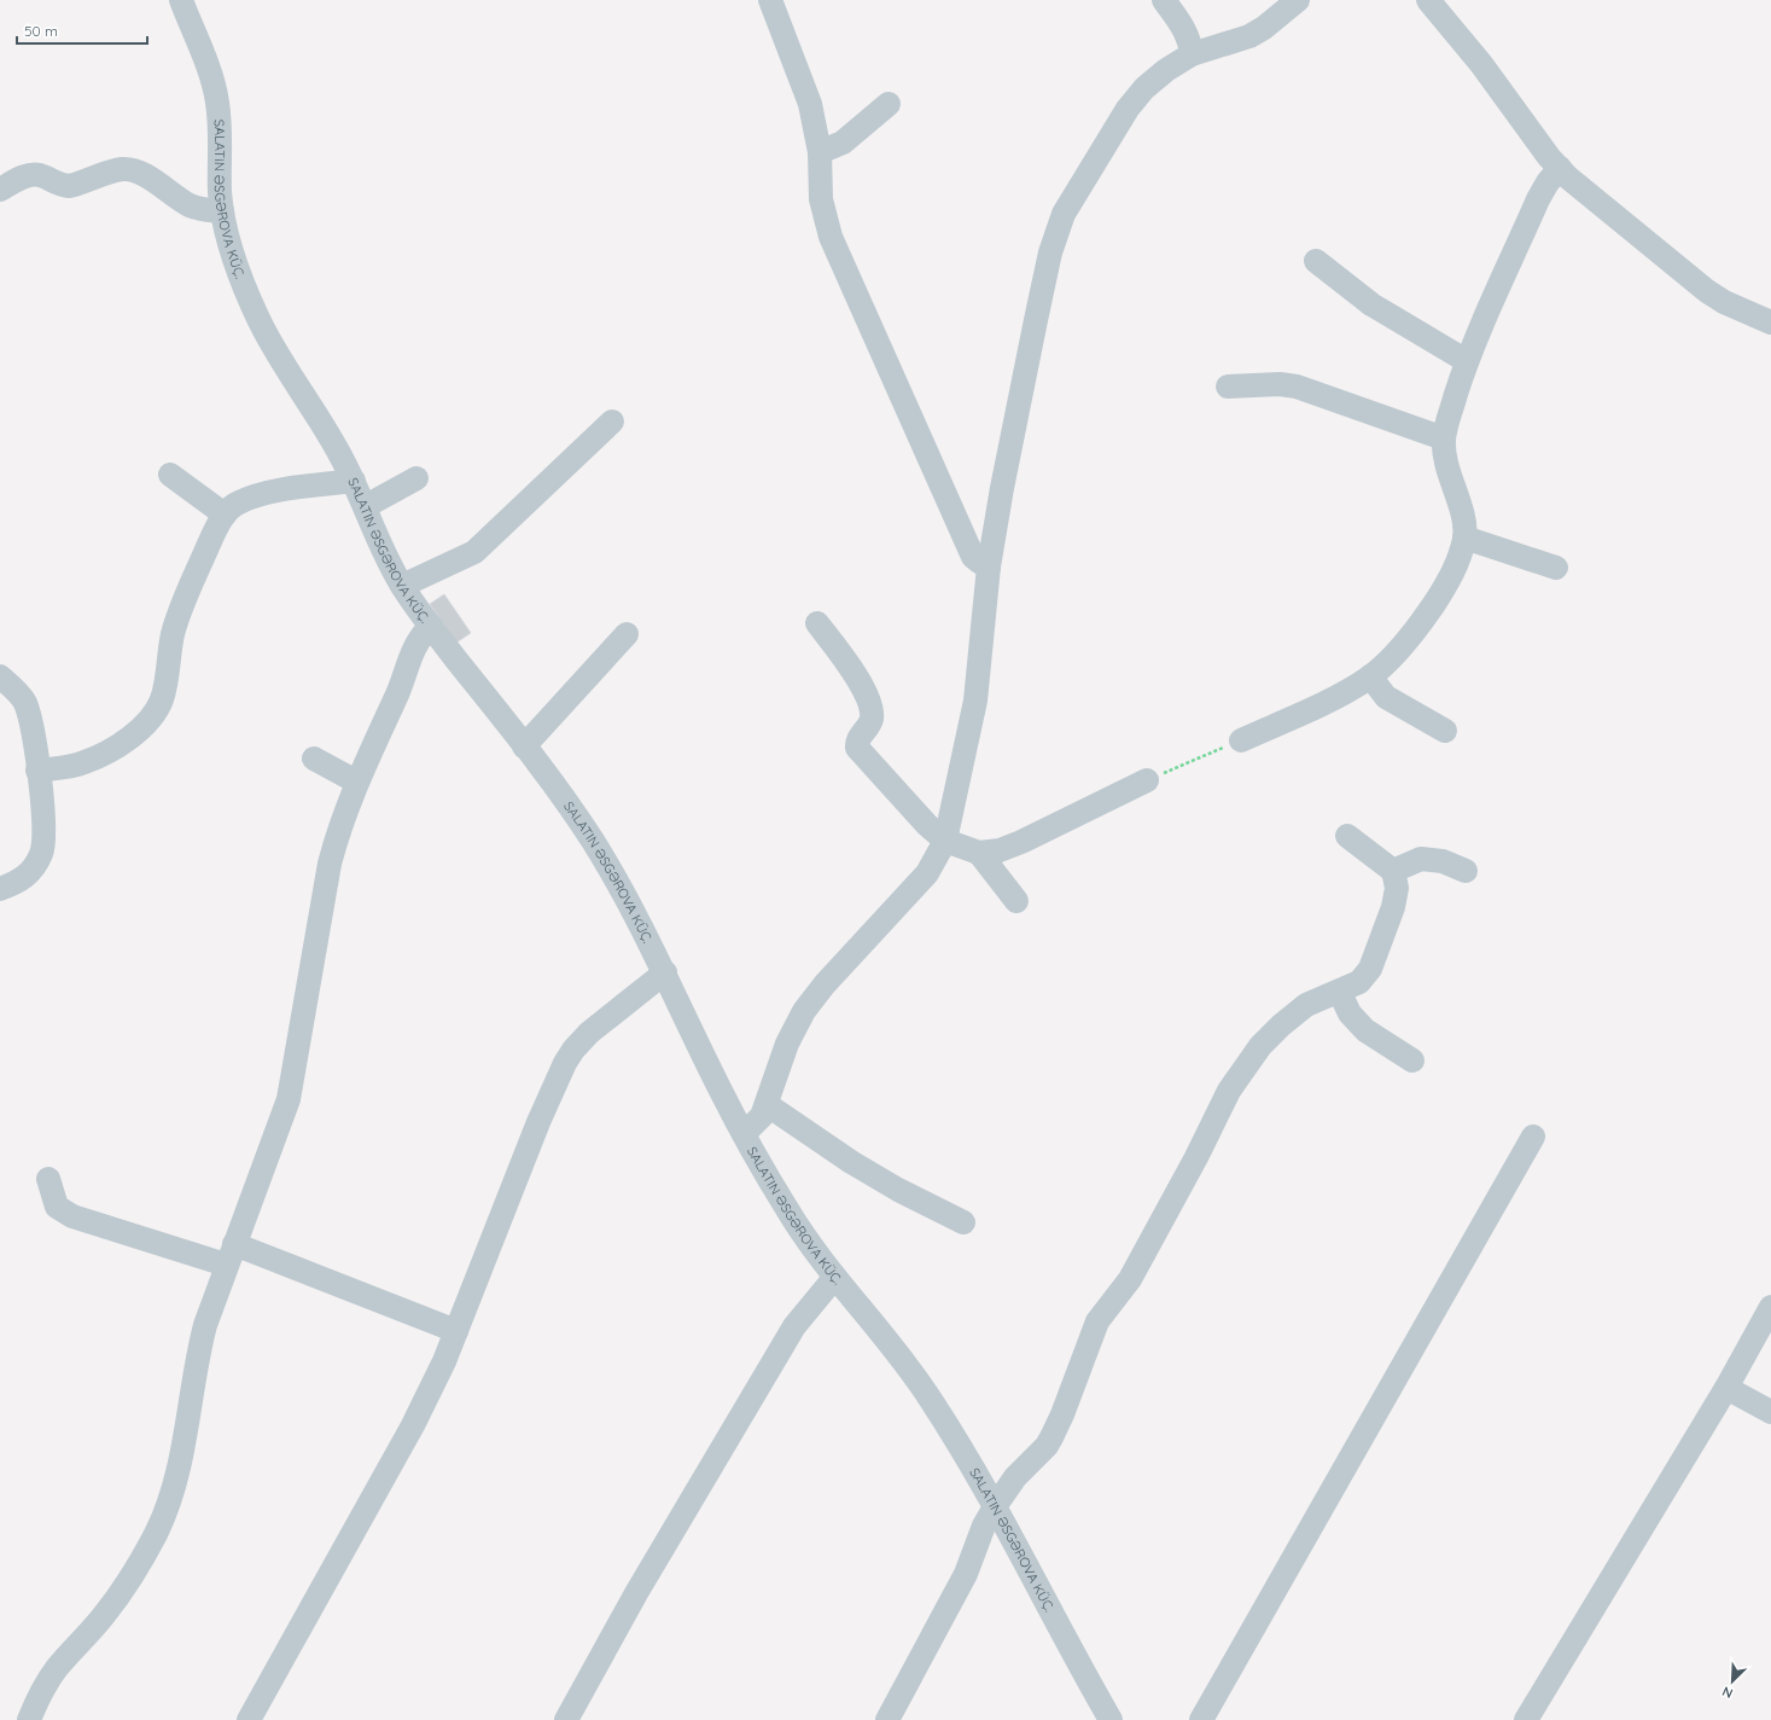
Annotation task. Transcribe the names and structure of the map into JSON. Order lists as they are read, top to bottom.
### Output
{
  "scale_bar": "50 m",
  "north": "bottom left"
}
